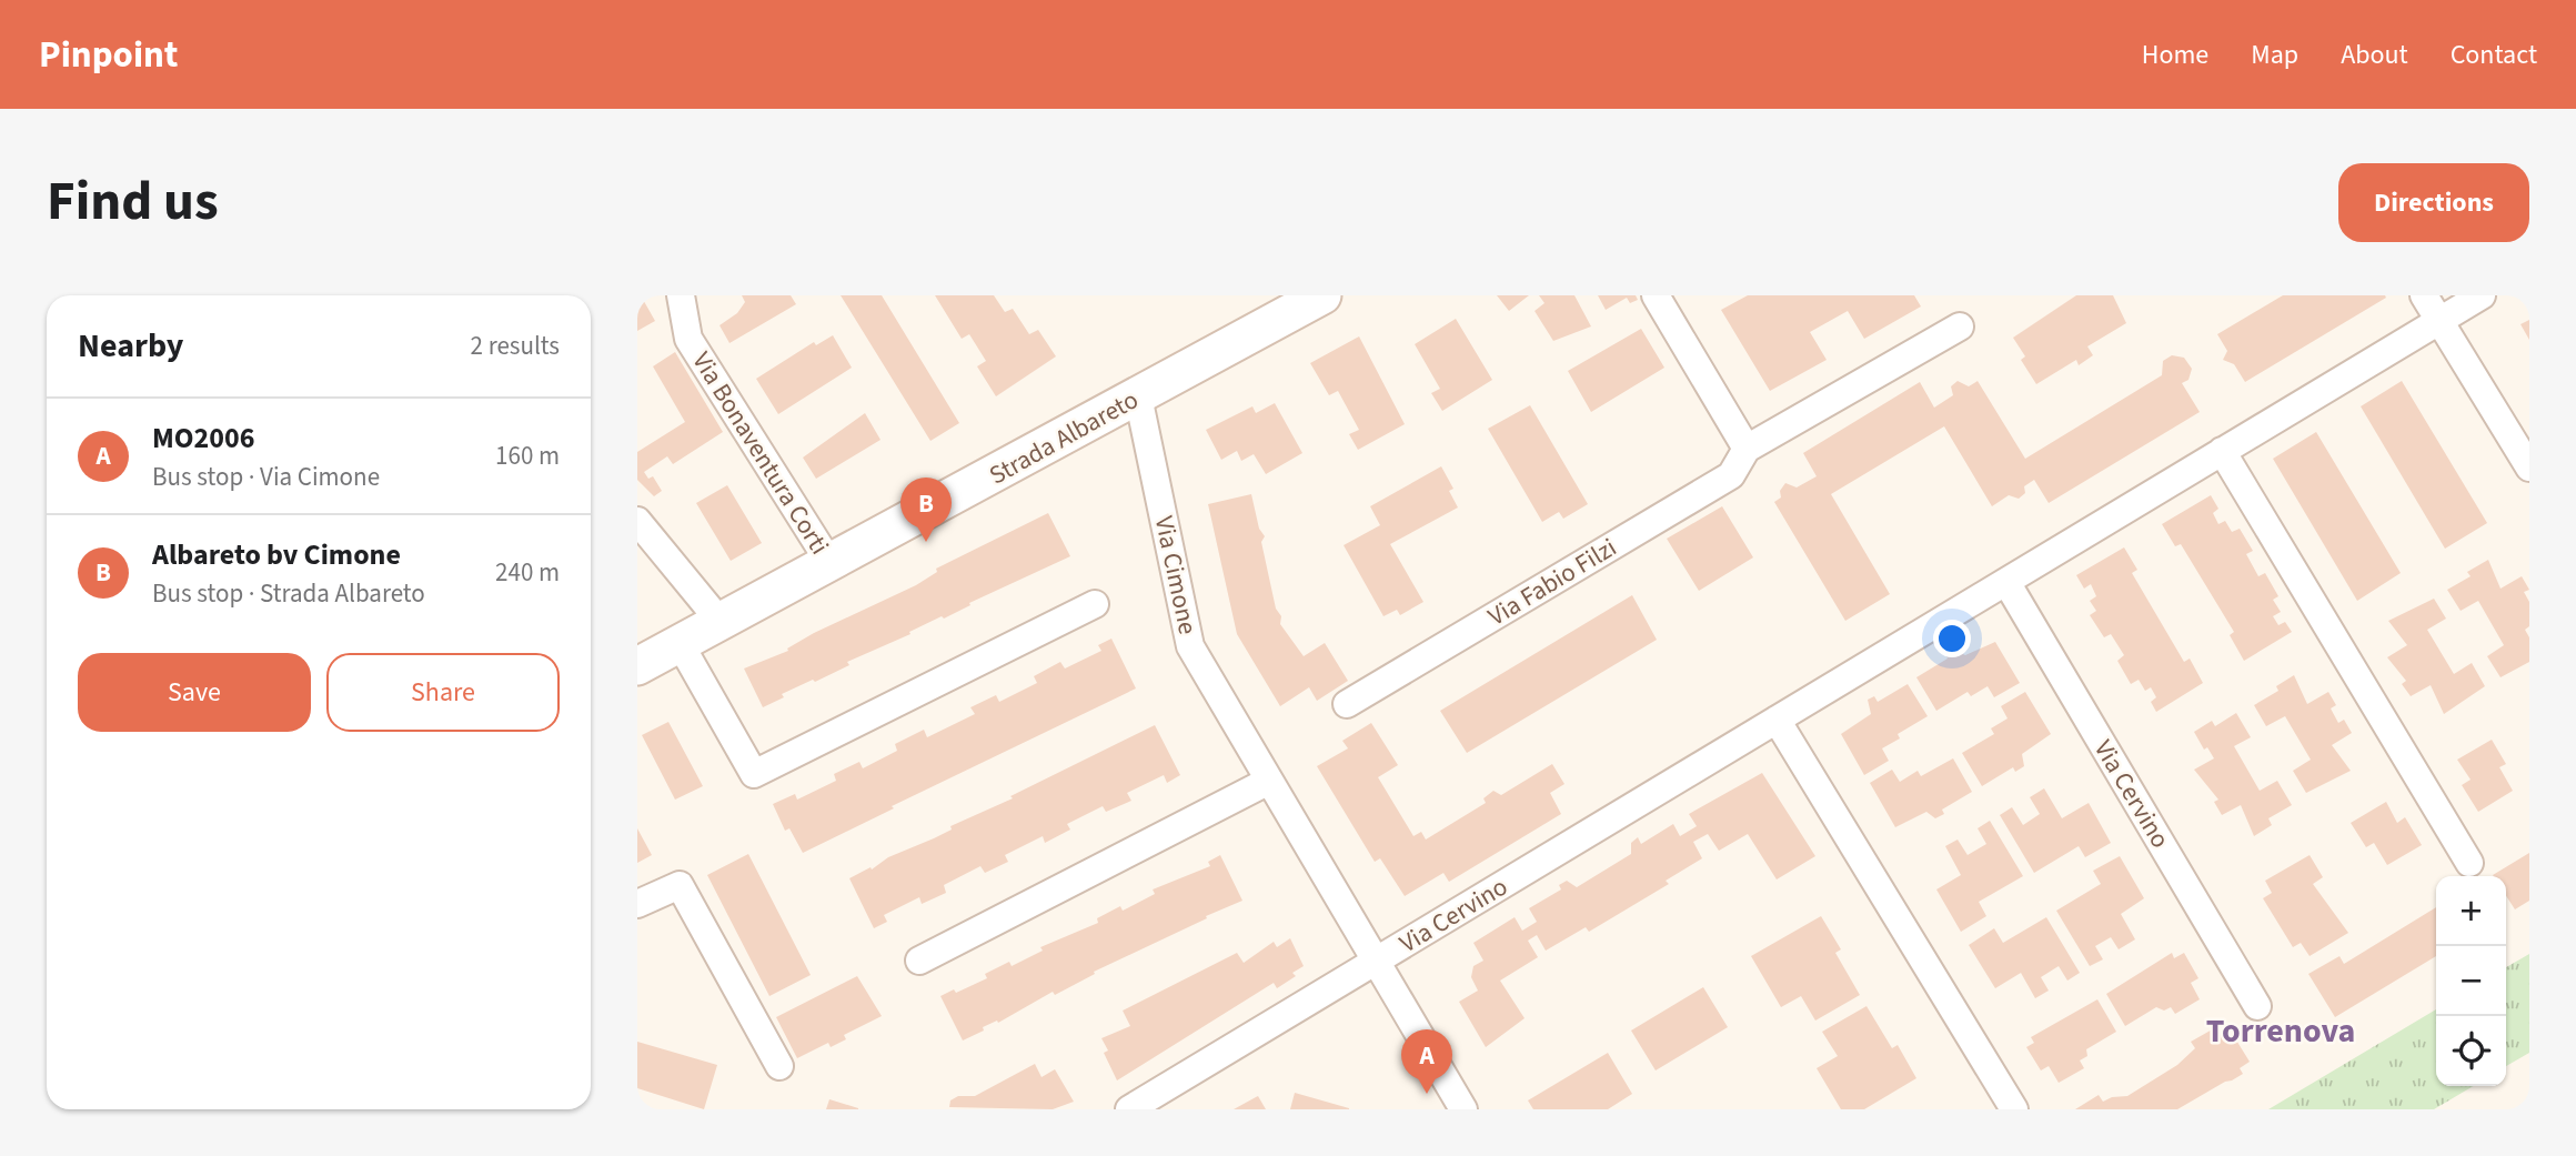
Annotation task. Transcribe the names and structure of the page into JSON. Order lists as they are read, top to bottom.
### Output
{
  "streets": {
    "street": [
      "Strada Albareto",
      "Via Bonaventura Corti",
      "Via Cimone",
      "Via Fabio Filzi",
      "Via Cervino"
    ]
  },
  "crossings": [
    ["Strada Albareto", "Via Bonaventura Corti"],
    ["Strada Albareto", "Via Cimone"],
    ["Via Cimone", "Via Cervino"]
  ],
  "districts": ["Torrenova"],
  "page": {
    "header": "Pinpoint",
    "nav": [
      "Home",
      "Map",
      "About",
      "Contact"
    ],
    "title": "Find us",
    "buttons": [
      "Directions",
      ["Save", "Share"]
    ],
    "heading": ["Nearby", "2 results"],
    "list": [
      {
        "mark": "A",
        "name": "MO2006",
        "note": "Bus stop · Via Cimone",
        "value": "160 m"
      },
      {
        "mark": "B",
        "name": "Albareto bv Cimone",
        "note": "Bus stop · Strada Albareto",
        "value": "240 m"
      }
    ],
    "pins": ["B", "A"],
    "map_buttons": ["+", "−"]
  }
}
